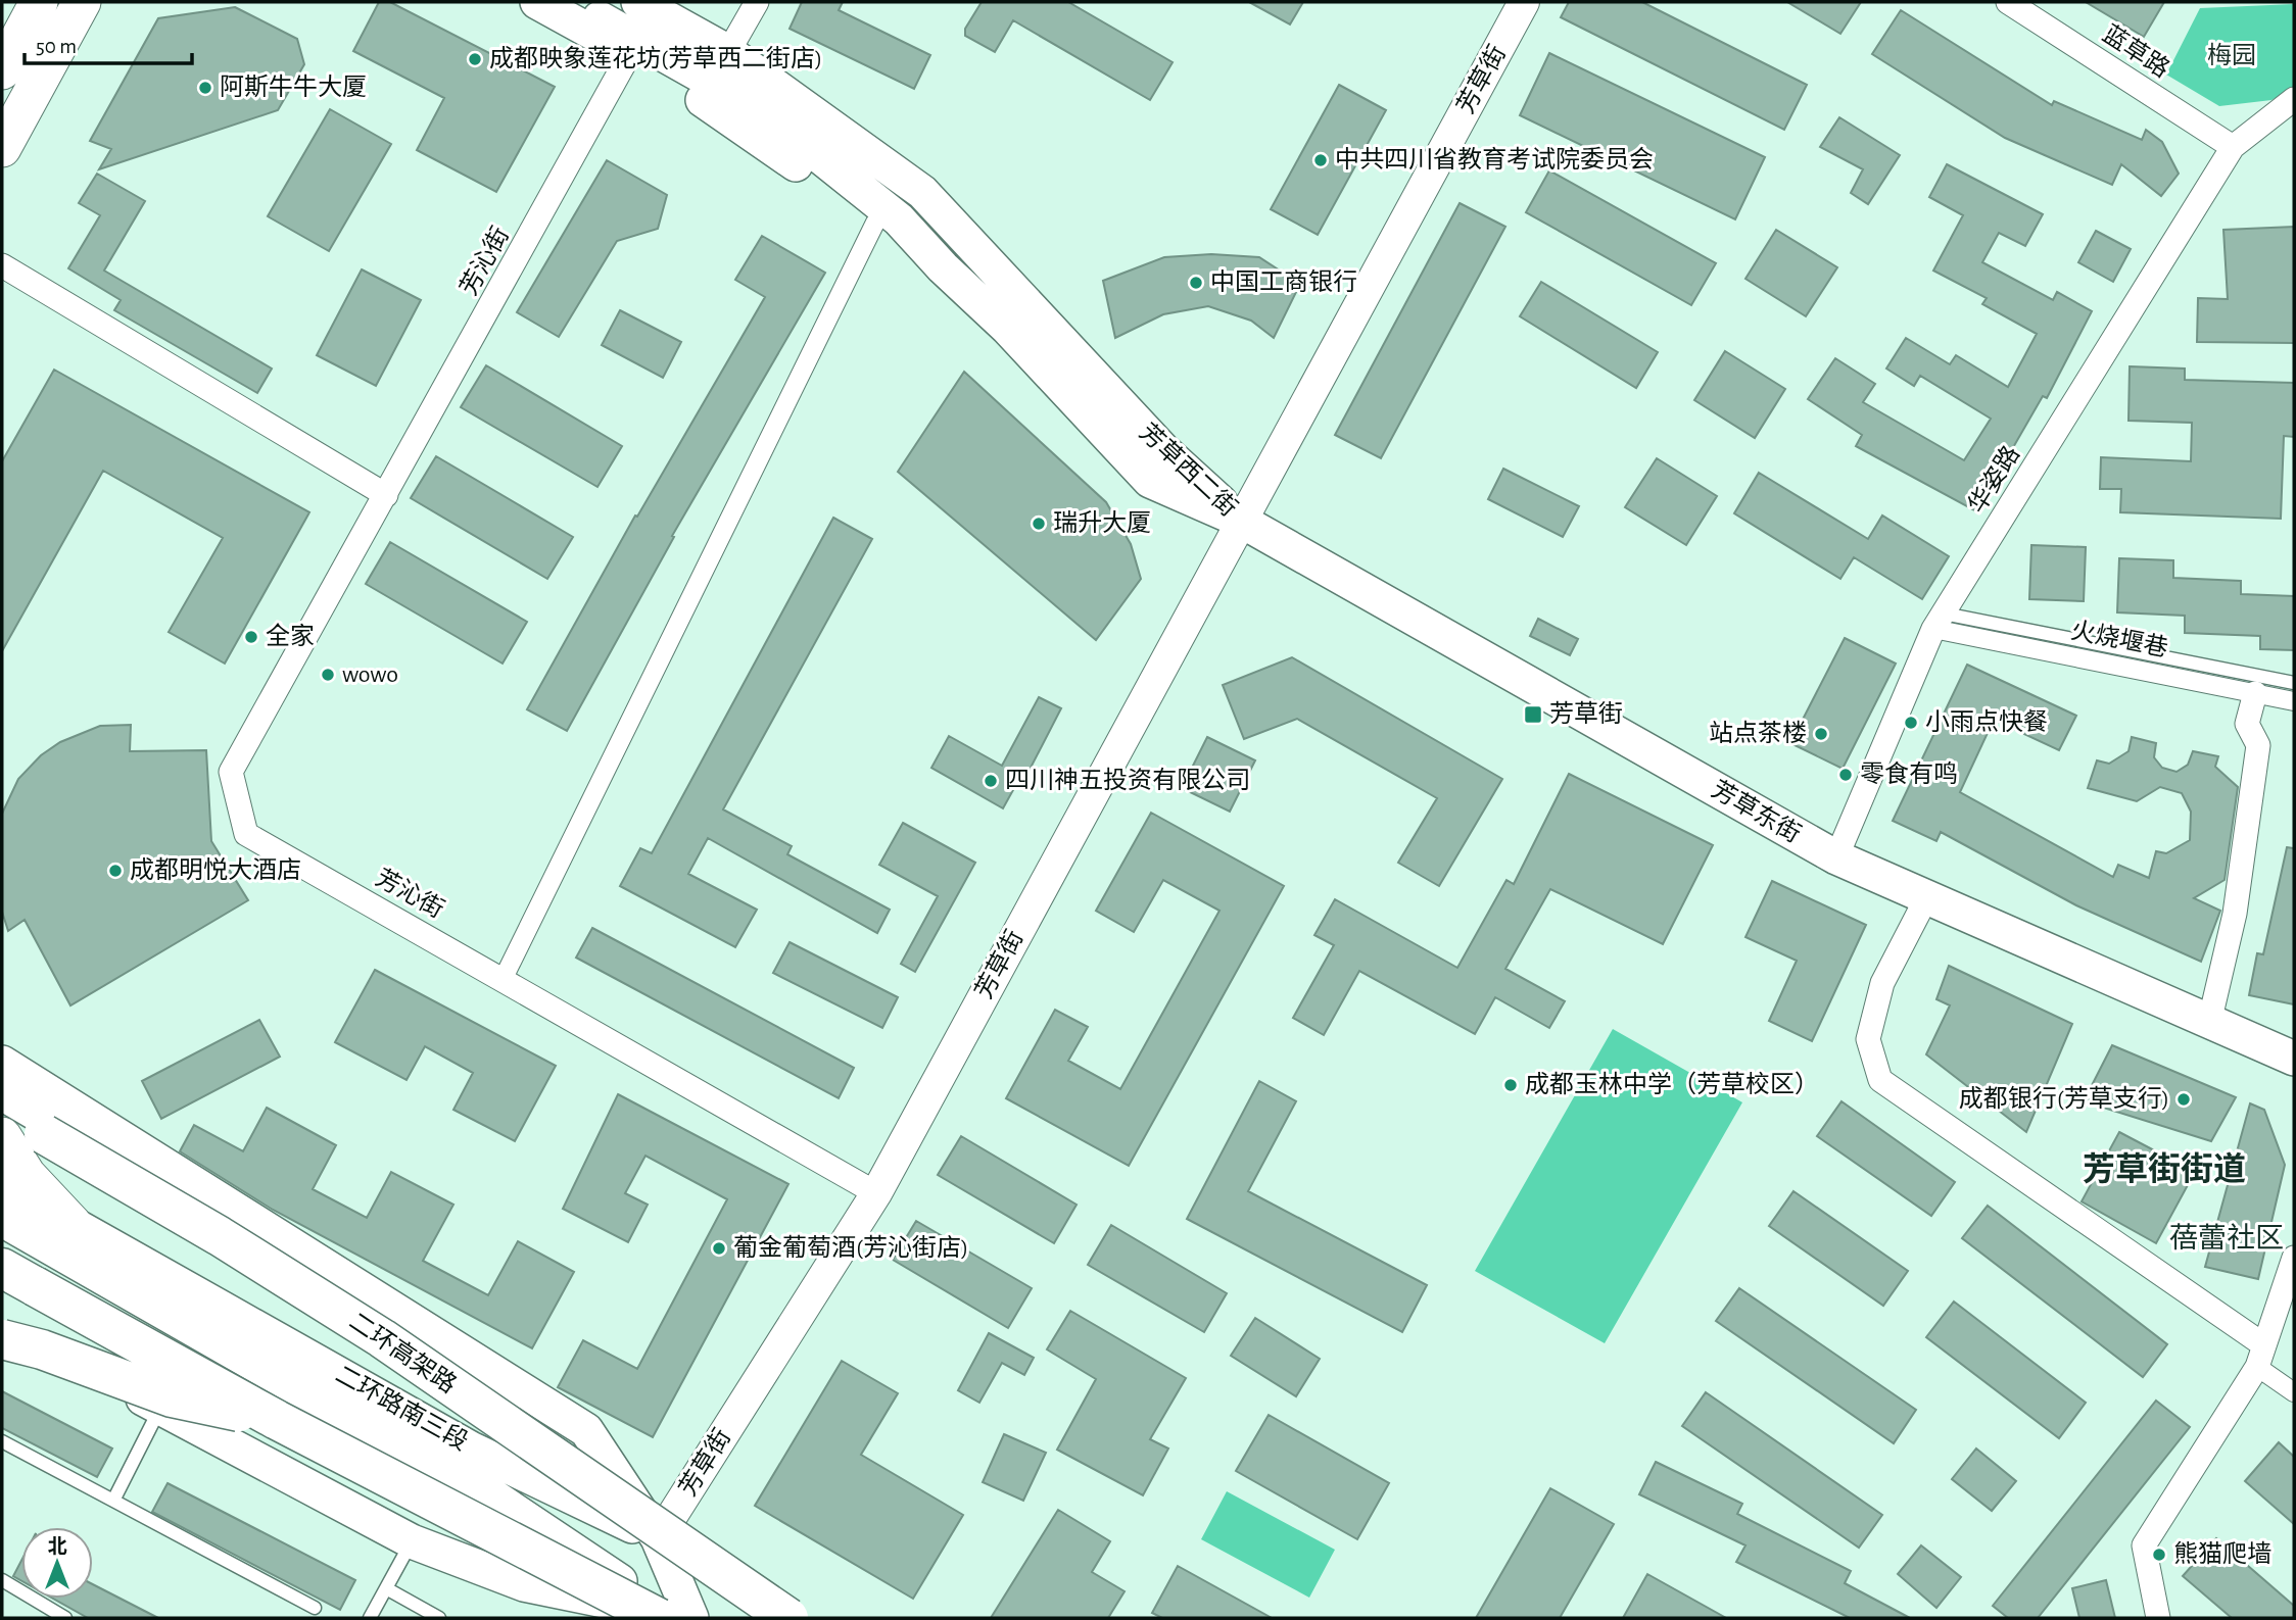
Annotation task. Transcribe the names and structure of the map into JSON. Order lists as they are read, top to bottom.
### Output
{
  "streets": {
    "highway": ["二环高架路"],
    "main road": ["芳草西二街", "芳草东街", "二环路南三段"],
    "street": [
      "蓝草路",
      "芳草街",
      "芳沁街",
      "华姿路",
      "火烧堰巷"
    ]
  },
  "crossings": [
    ["蓝草路", "华姿路"],
    ["芳草街", "芳沁街"],
    ["芳草街", "芳草西二街"],
    ["芳草街", "芳草东街"],
    ["芳草街", "二环路南三段"],
    ["芳草西二街", "芳草东街"],
    ["华姿路", "火烧堰巷"],
    ["华姿路", "芳草东街"]
  ],
  "districts": ["芳草街街道", "蓓蕾社区"],
  "parks": ["梅园"],
  "places": {
    "other": [
      "成都映象莲花坊(芳草西二街店)",
      "阿斯牛牛大厦",
      "中共四川省教育考试院委员会",
      "中国工商银行",
      "瑞升大厦",
      "全家",
      "wowo",
      "小雨点快餐",
      "站点茶楼",
      "零食有鸣",
      "四川神五投资有限公司",
      "成都明悦大酒店",
      "成都玉林中学（芳草校区）",
      "成都银行(芳草支行)",
      "葡金葡萄酒(芳沁街店)",
      "熊猫爬墙"
    ],
    "transit": ["芳草街"]
  },
  "scale_bar": "50 m",
  "north": "top"
}
